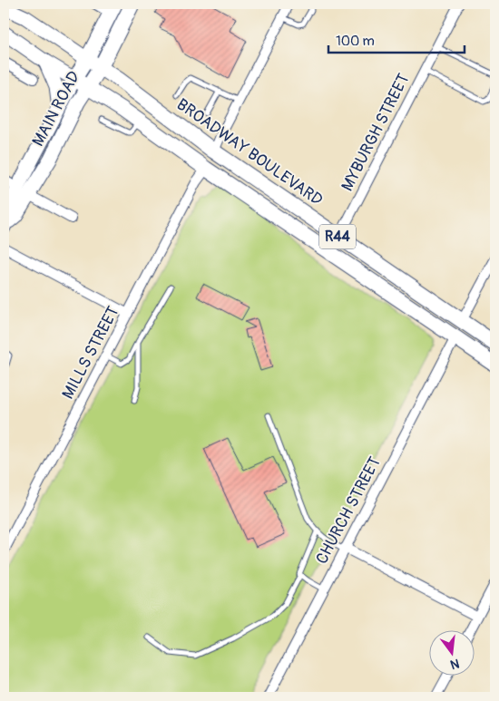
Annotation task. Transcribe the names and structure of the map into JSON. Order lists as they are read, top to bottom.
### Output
{
  "streets": {
    "main road": ["MAIN ROAD", "BROADWAY BOULEVARD", "R44"],
    "street": ["MYBURGH STREET", "MILLS STREET", "CHURCH STREET"]
  },
  "crossings": [
    ["MAIN ROAD", "BROADWAY BOULEVARD"],
    ["MAIN ROAD", "R44"],
    ["MYBURGH STREET", "BROADWAY BOULEVARD"],
    ["MYBURGH STREET", "R44"],
    ["R44", "MILLS STREET"],
    ["R44", "CHURCH STREET"]
  ],
  "scale_bar": "100 m",
  "north": "bottom"
}
